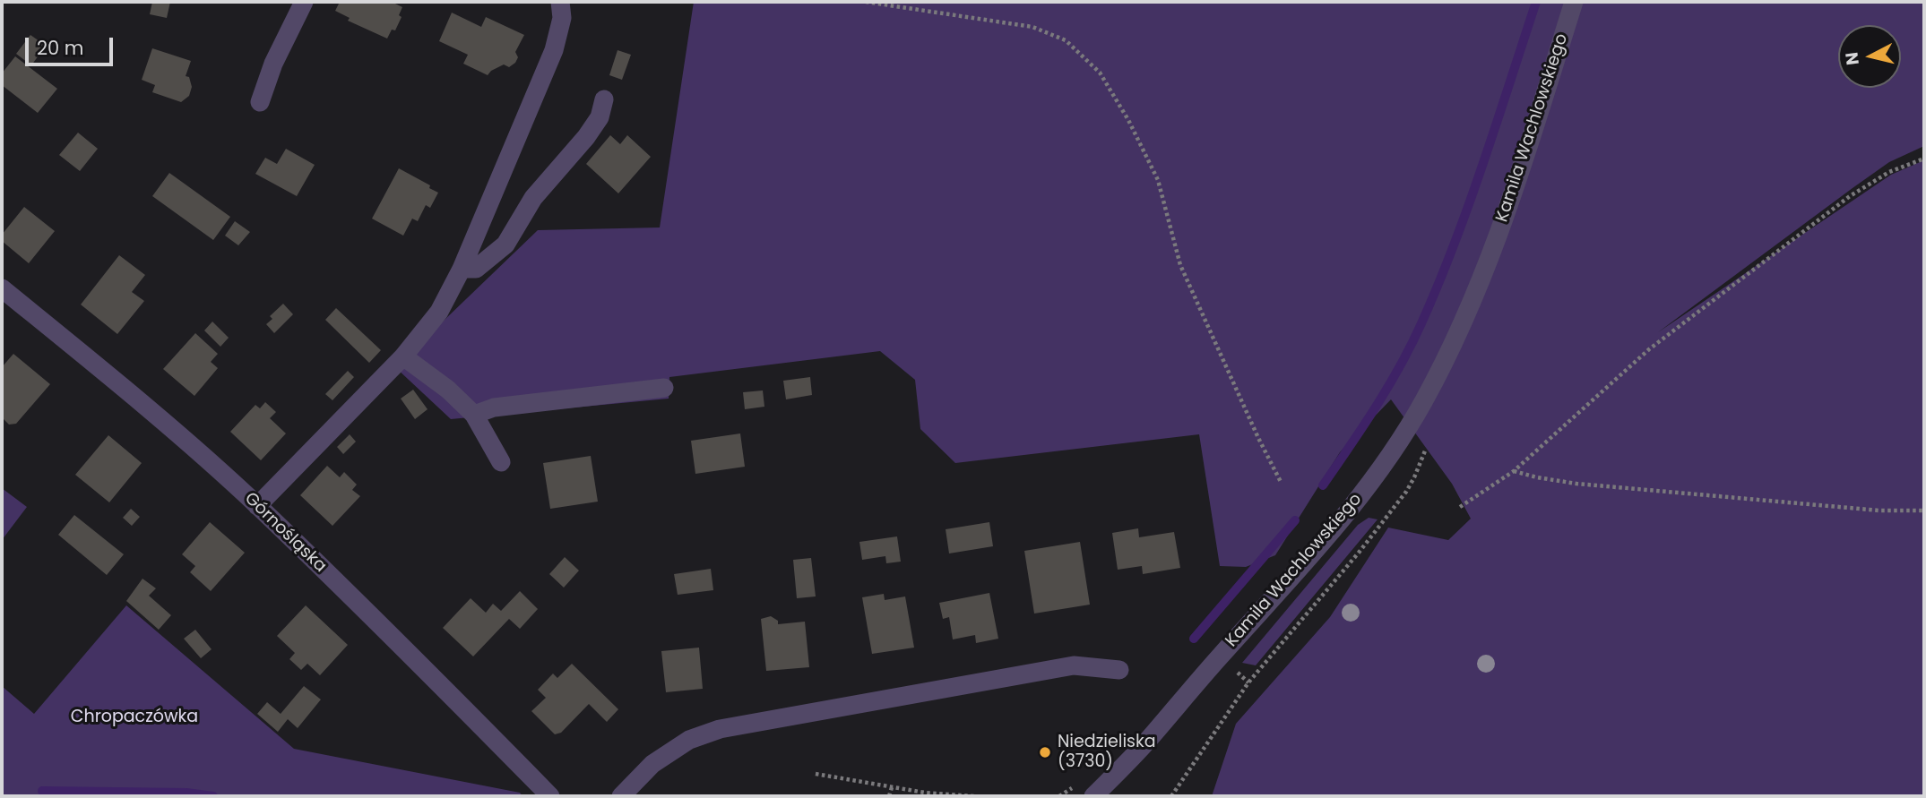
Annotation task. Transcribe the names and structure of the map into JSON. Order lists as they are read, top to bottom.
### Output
{
  "streets": {
    "street": ["Kamila Wachlowskiego", "Górnośląska"]
  },
  "parks": ["Chropaczówka"],
  "places": ["Niedzieliska (3730)"],
  "scale_bar": "20 m",
  "north": "left"
}
